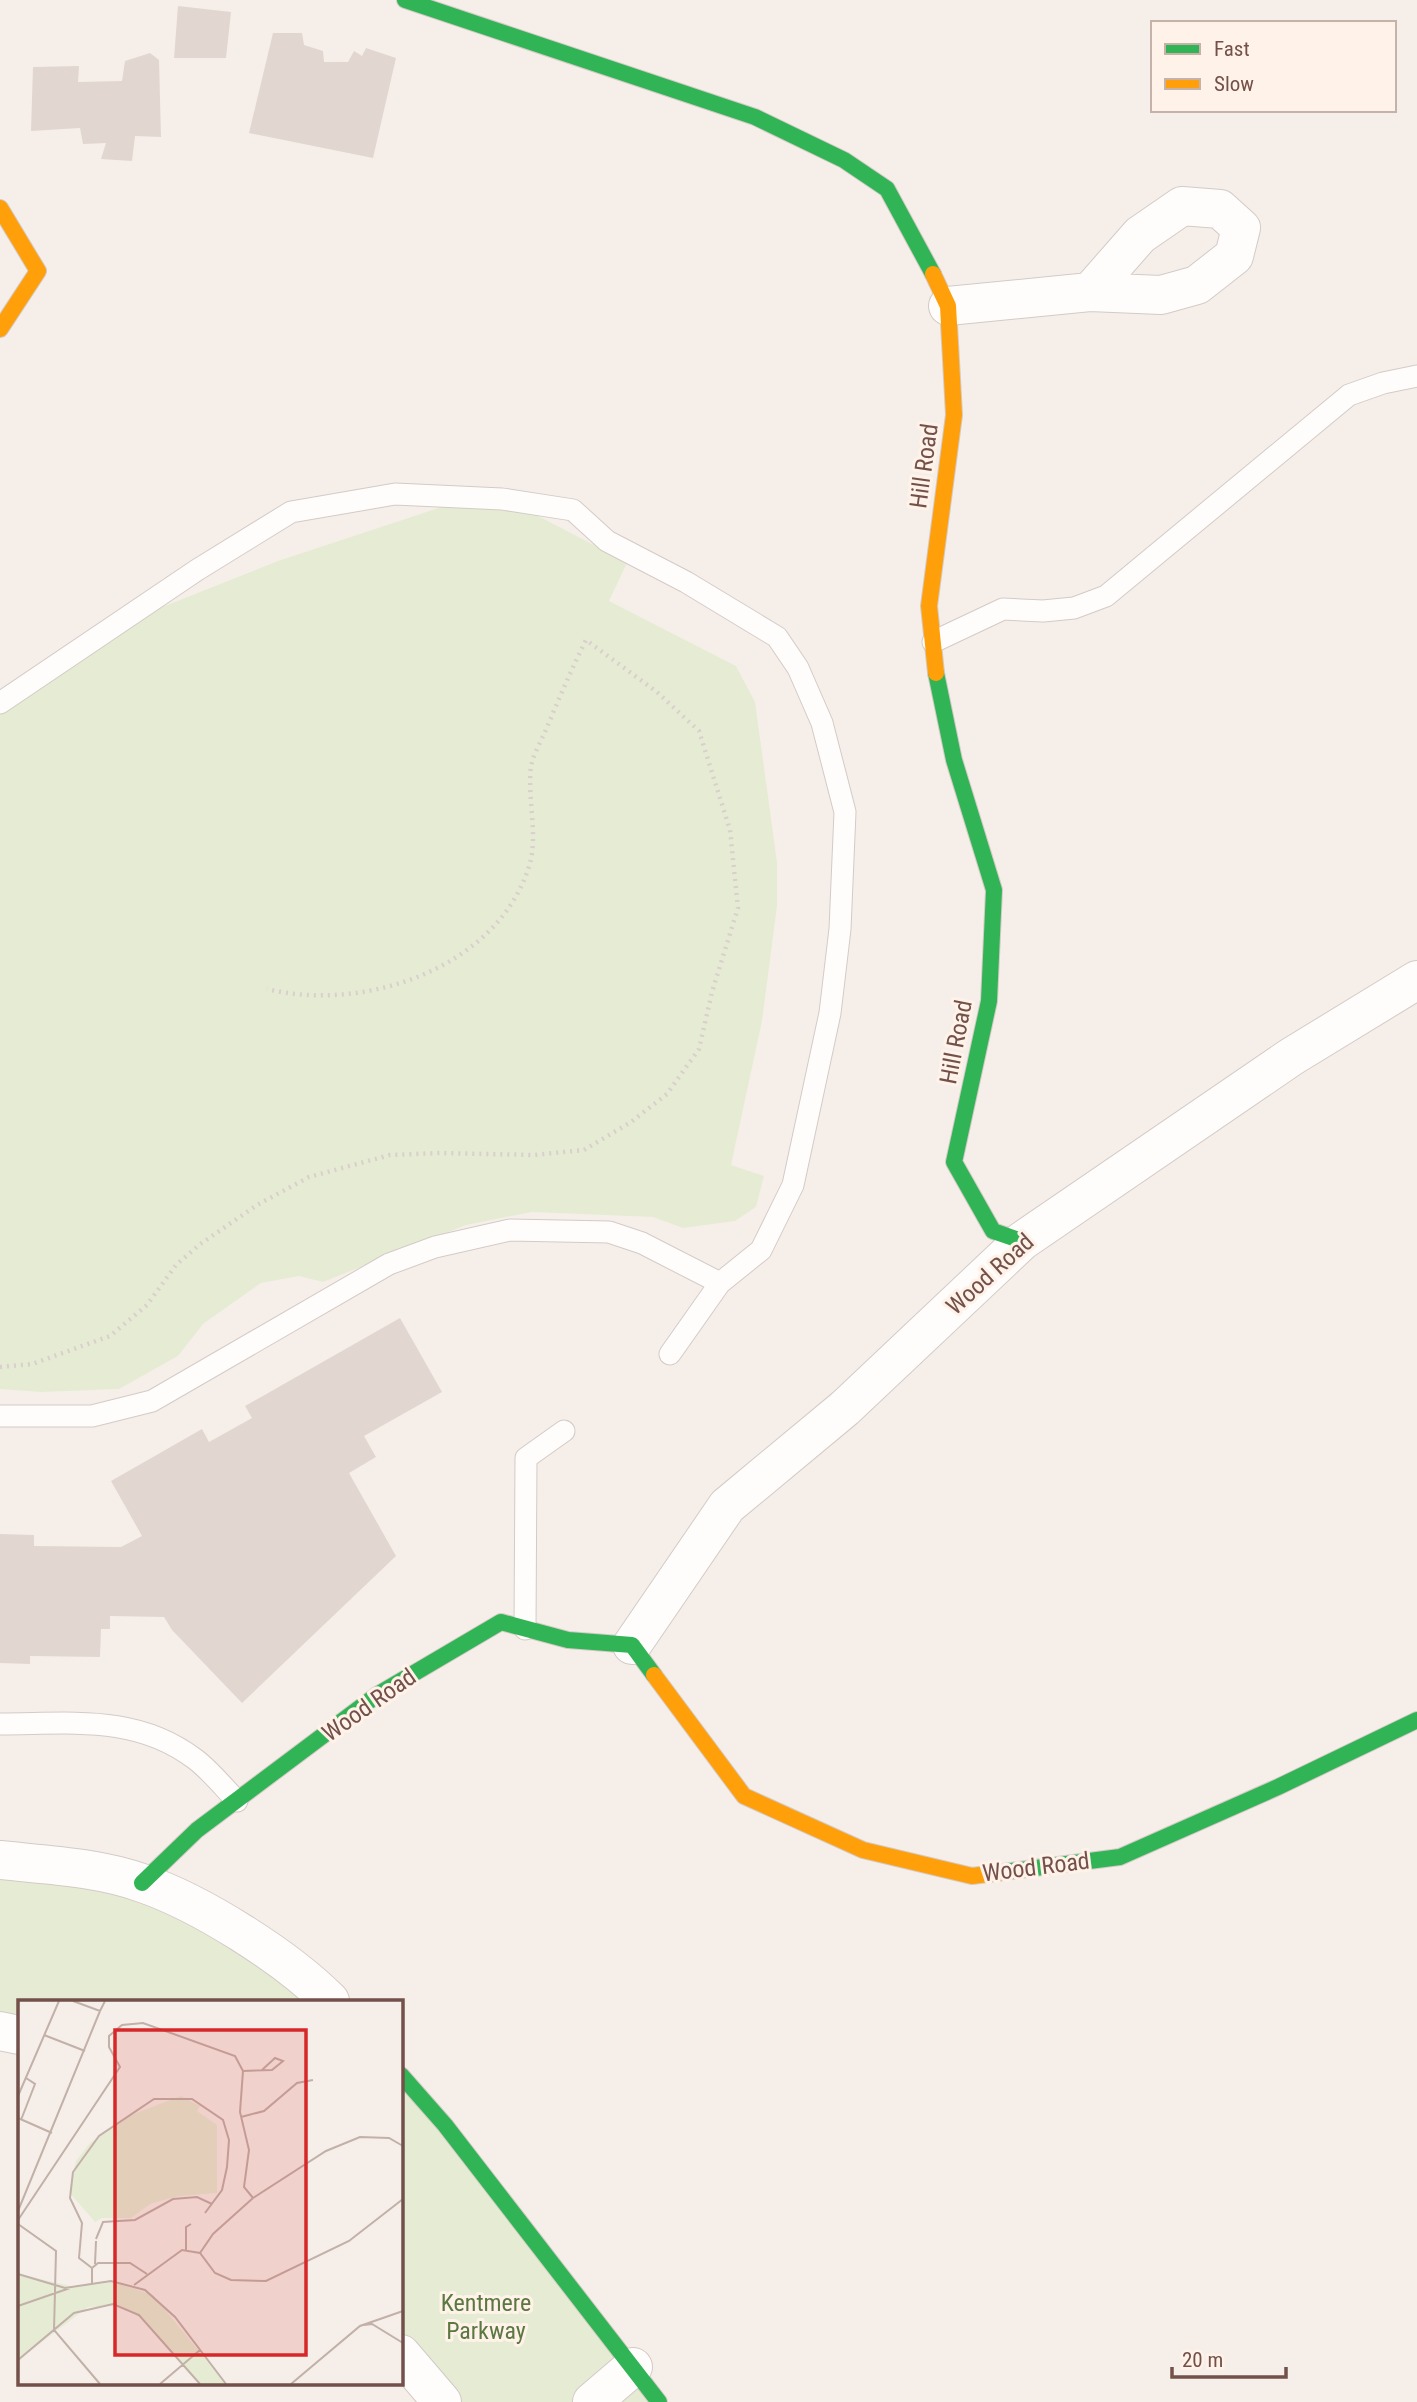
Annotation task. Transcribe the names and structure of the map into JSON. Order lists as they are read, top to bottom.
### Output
{
  "streets": {
    "street": ["Hill Road", "Wood Road"]
  },
  "crossings": [
    ["Hill Road", "Wood Road"]
  ],
  "parks": ["Kentmere Parkway"],
  "legend": ["Fast", "Slow"],
  "scale_bar": "20 m"
}
